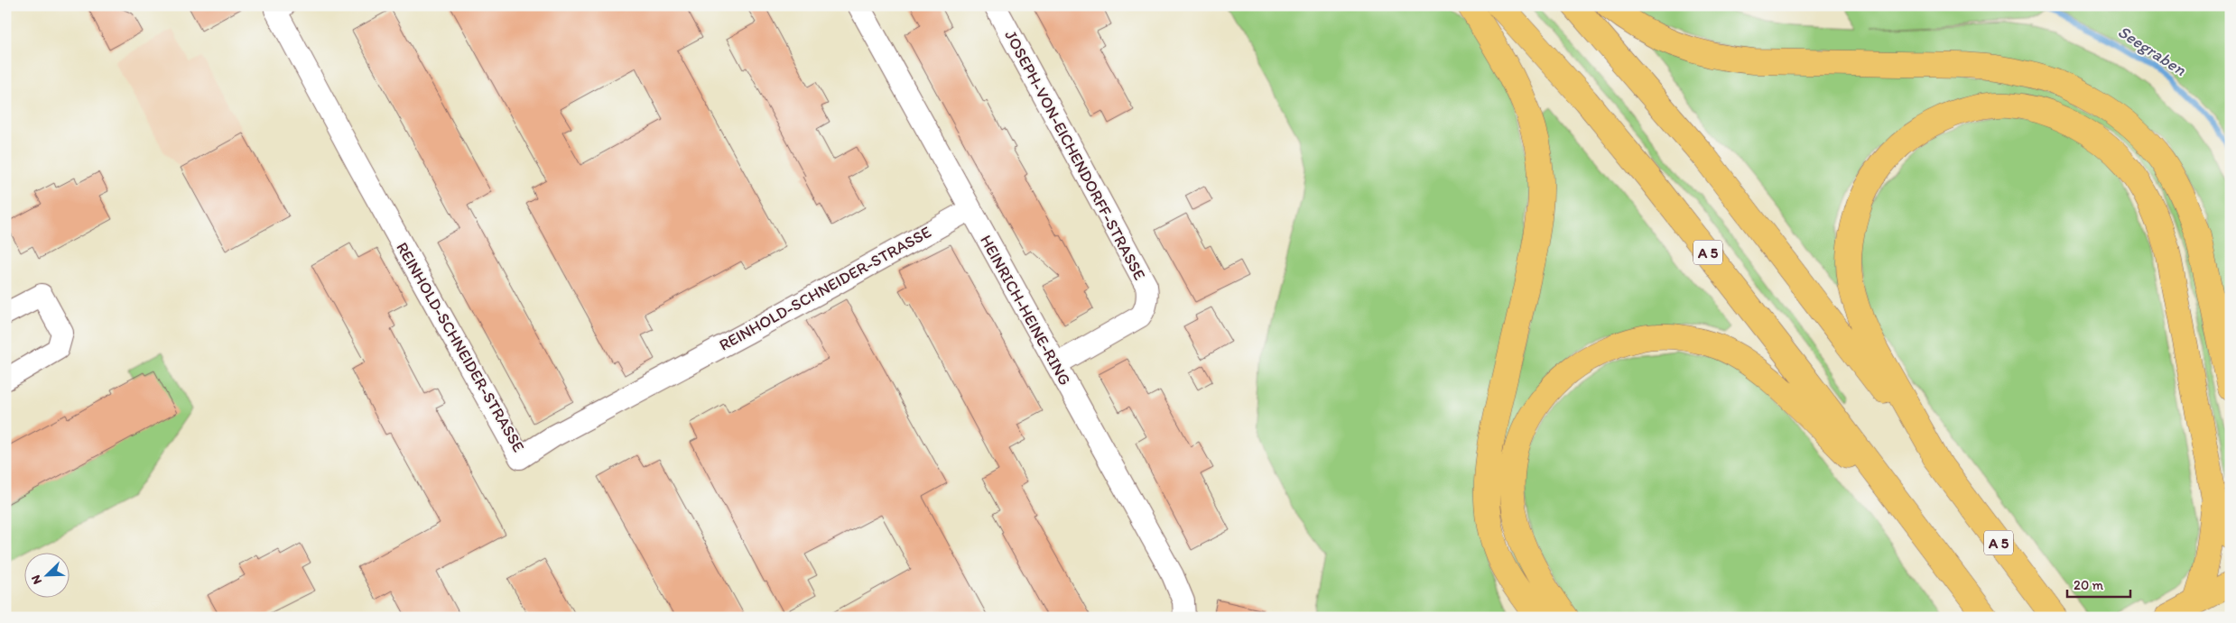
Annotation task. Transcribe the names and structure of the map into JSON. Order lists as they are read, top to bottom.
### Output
{
  "streets": {
    "main road": ["A 5"],
    "street": ["JOSEPH-VON-EICHENDORFF-STRASSE", "REINHOLD-SCHNEIDER-STRASSE", "HEINRICH-HEINE-RING"]
  },
  "crossings": [
    ["JOSEPH-VON-EICHENDORFF-STRASSE", "HEINRICH-HEINE-RING"],
    ["REINHOLD-SCHNEIDER-STRASSE", "HEINRICH-HEINE-RING"]
  ],
  "water": ["Seegraben"],
  "scale_bar": "20 m",
  "north": "bottom left"
}
